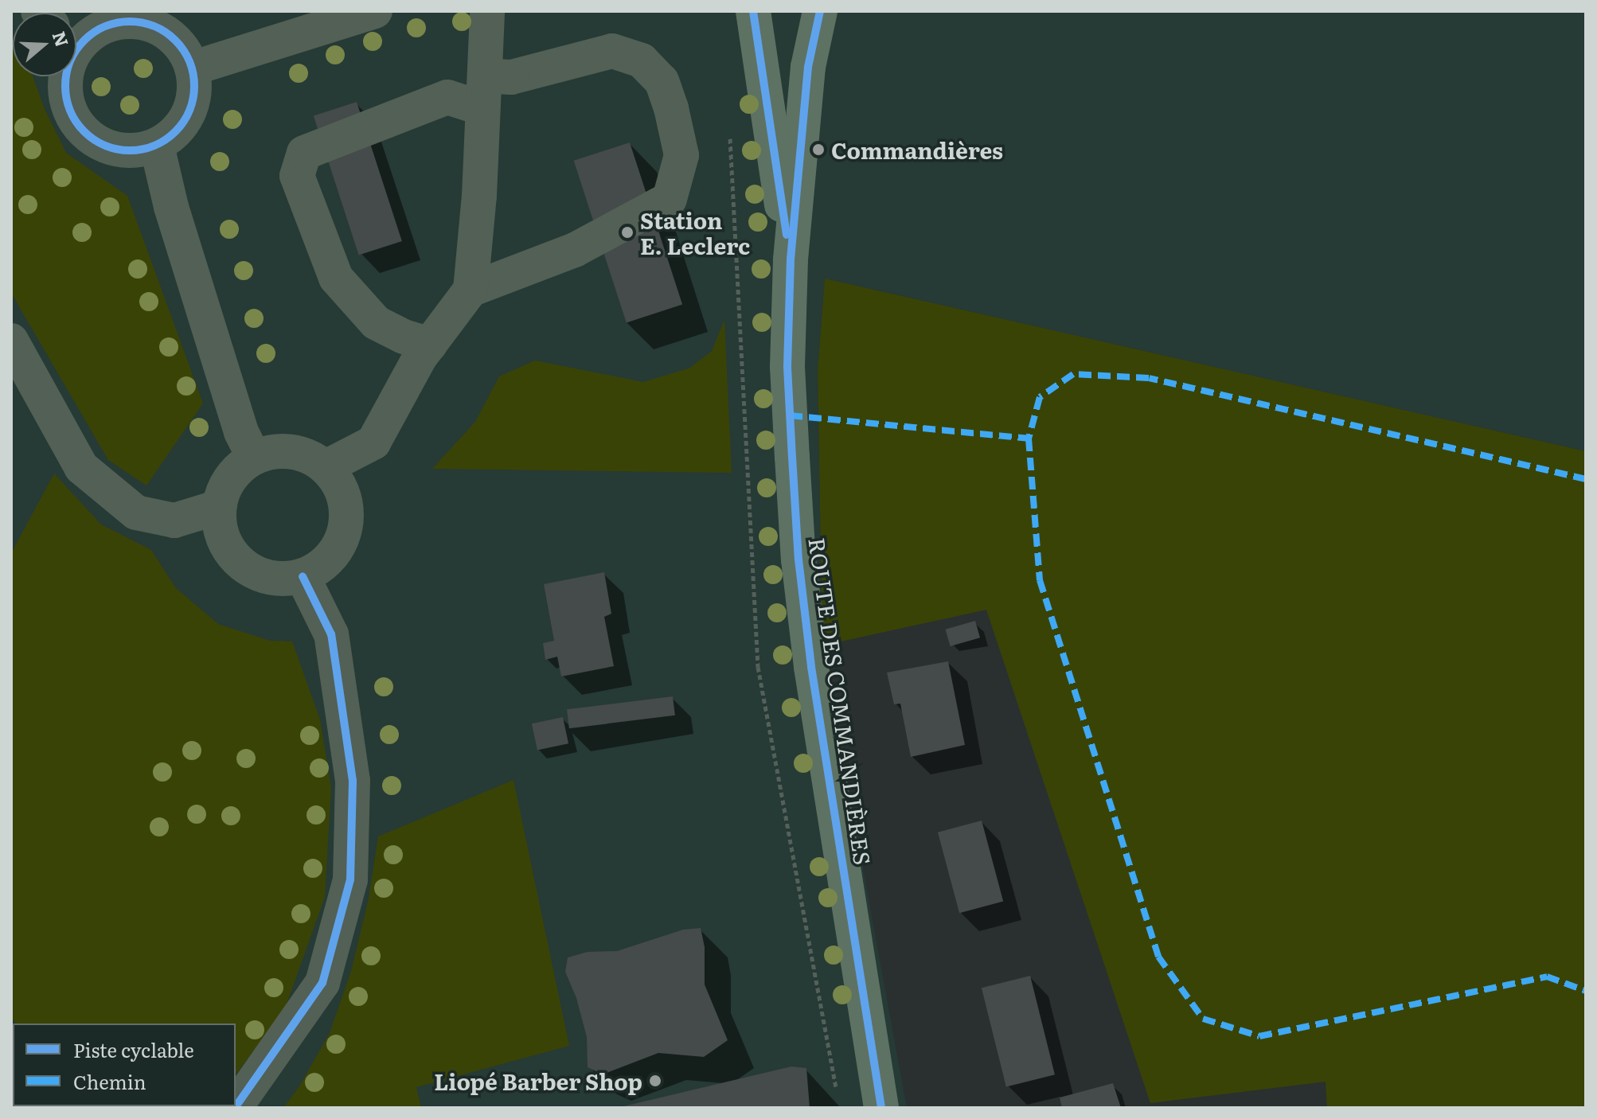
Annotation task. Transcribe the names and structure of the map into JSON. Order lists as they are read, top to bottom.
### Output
{
  "streets": {
    "main road": ["ROUTE DES COMMANDIÈRES"]
  },
  "places": ["Commandières", "Station E. Leclerc", "Liopé Barber Shop"],
  "legend": ["Piste cyclable", "Chemin"],
  "north": "right"
}
